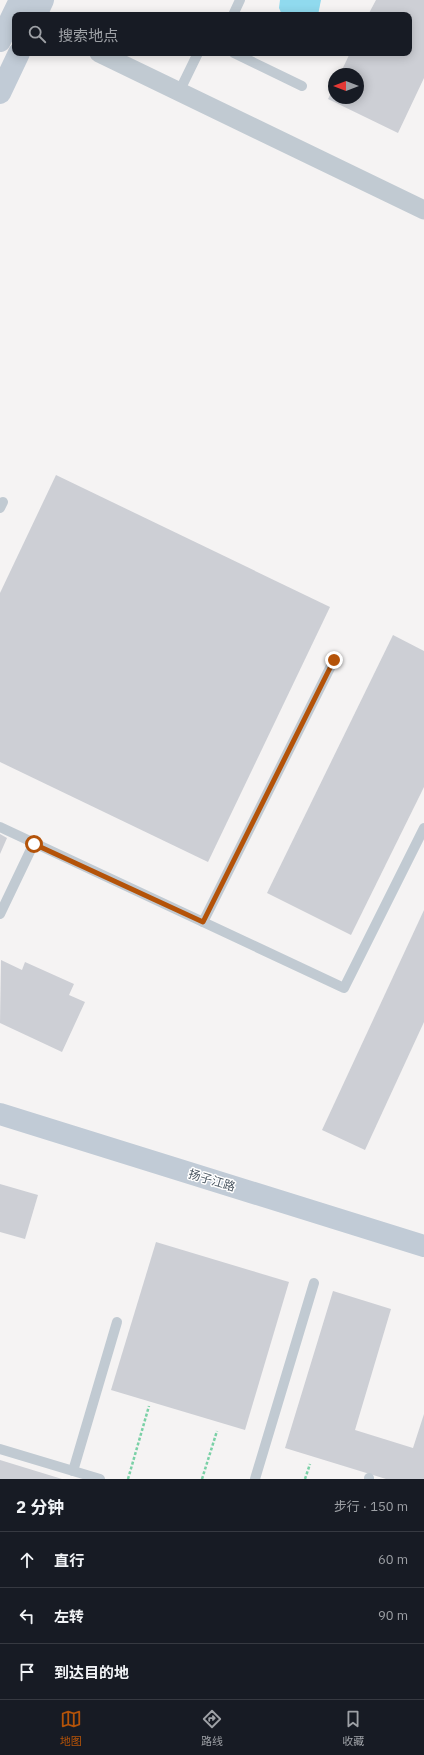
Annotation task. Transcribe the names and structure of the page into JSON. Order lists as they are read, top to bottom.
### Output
{
  "streets": {
    "street": ["扬子江路"]
  },
  "north": "left",
  "page": {
    "search": "搜索地点",
    "heading": ["2 分钟", "步行 · 150 m"],
    "list": [
      ["直行", "60 m"],
      ["左转", "90 m"],
      "到达目的地"
    ],
    "nav": ["地图", "路线", "收藏"]
  }
}
